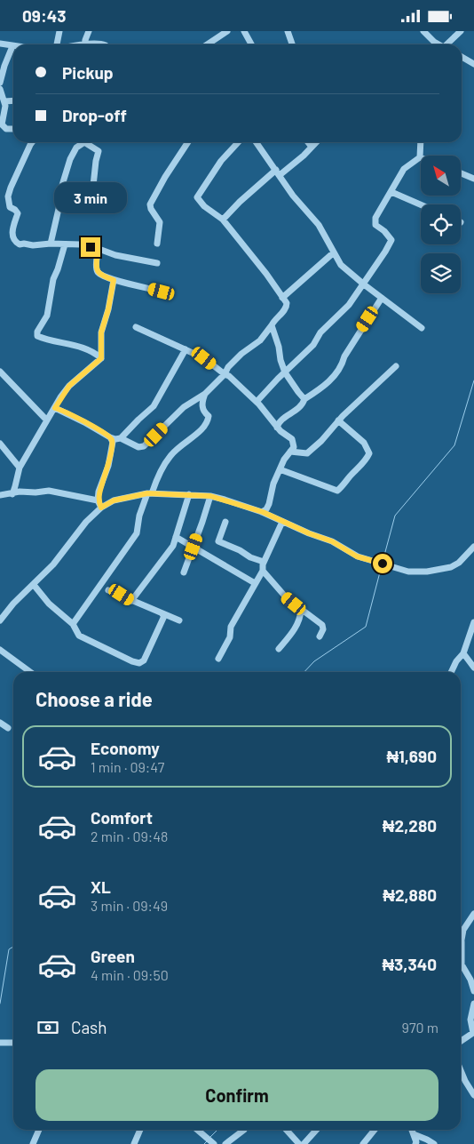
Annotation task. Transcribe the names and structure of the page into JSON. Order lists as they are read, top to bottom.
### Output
{
  "north": "top left",
  "page": {
    "status": "09:43",
    "banner": ["Pickup", "Drop-off"],
    "bubble": "3 min",
    "heading": "Choose a ride",
    "list": [
      {
        "name": "Economy",
        "note": "1 min · 09:47",
        "value": "₦1,690"
      },
      {
        "name": "Comfort",
        "note": "2 min · 09:48",
        "value": "₦2,280"
      },
      {
        "name": "XL",
        "note": "3 min · 09:49",
        "value": "₦2,880"
      },
      {
        "name": "Green",
        "note": "4 min · 09:50",
        "value": "₦3,340"
      }
    ],
    "pay": ["Cash", "970 m"],
    "buttons": "Confirm"
  }
}
